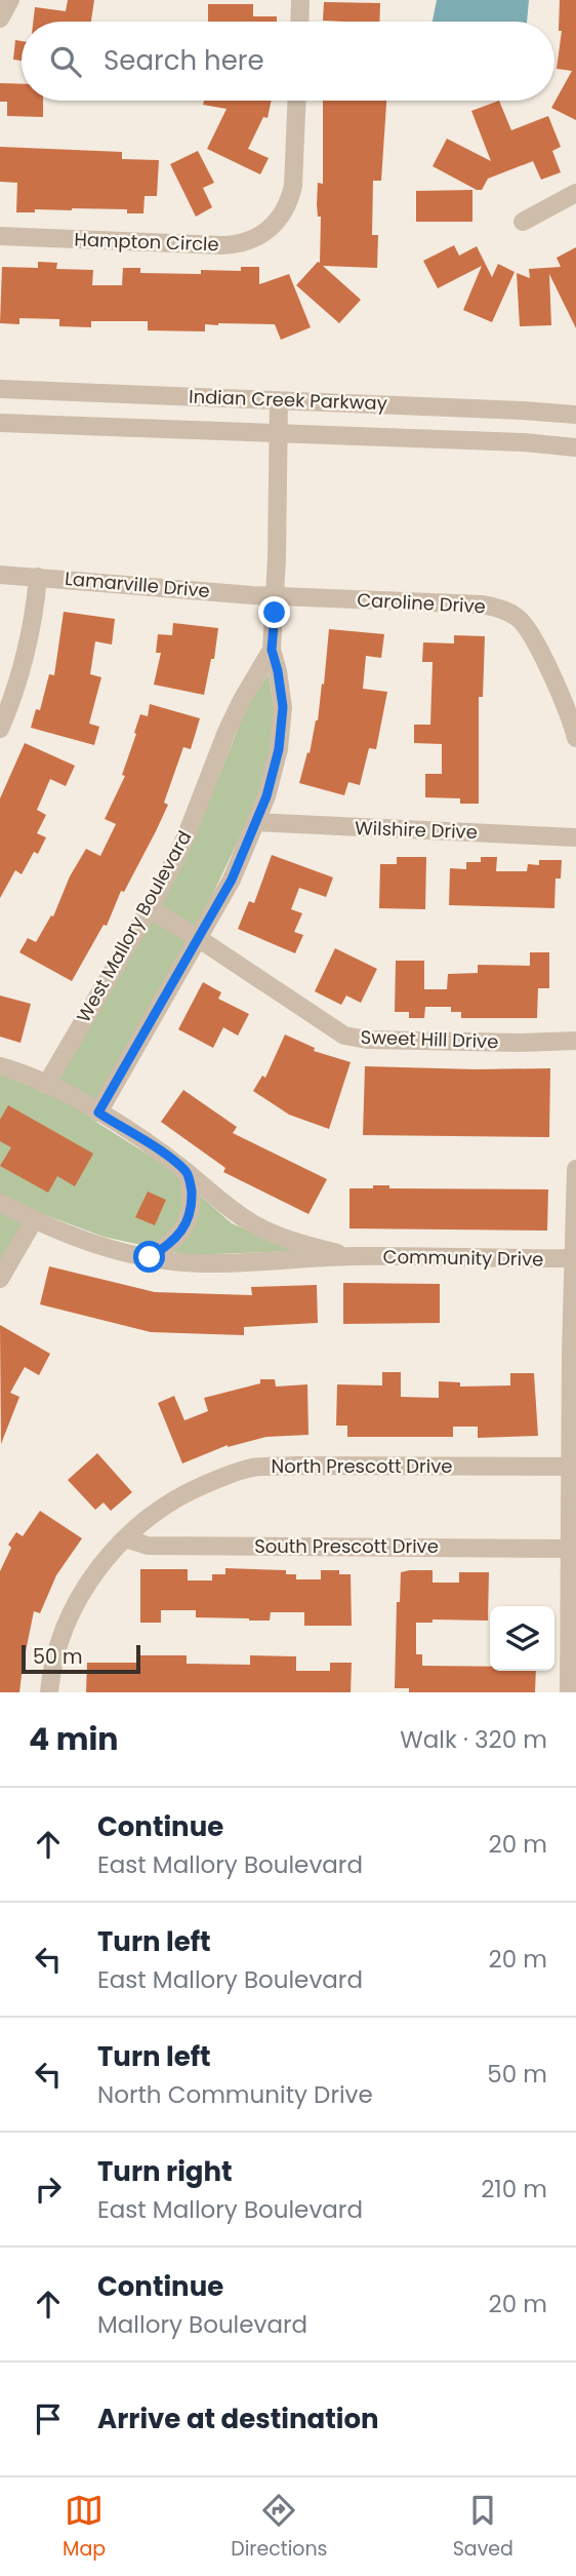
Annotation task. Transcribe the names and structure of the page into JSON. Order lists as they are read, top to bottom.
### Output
{
  "streets": {
    "street": [
      "Hampton Circle",
      "Indian Creek Parkway",
      "Lamarville Drive",
      "Caroline Drive",
      "Wilshire Drive",
      "West Mallory Boulevard",
      "Sweet Hill Drive",
      "Community Drive",
      "North Prescott Drive",
      "South Prescott Drive"
    ]
  },
  "crossings": [
    ["Lamarville Drive", "Caroline Drive"],
    ["West Mallory Boulevard", "Sweet Hill Drive"],
    ["North Prescott Drive", "South Prescott Drive"]
  ],
  "scale_bar": "50 m",
  "page": {
    "search": "Search here",
    "scale": "50 m",
    "heading": ["4 min", "Walk · 320 m"],
    "list": [
      ["Continue", "East Mallory Boulevard", "20 m"],
      ["Turn left", "East Mallory Boulevard", "20 m"],
      ["Turn left", "North Community Drive", "50 m"],
      ["Turn right", "East Mallory Boulevard", "210 m"],
      ["Continue", "Mallory Boulevard", "20 m"],
      "Arrive at destination"
    ],
    "nav": ["Map", "Directions", "Saved"]
  }
}
